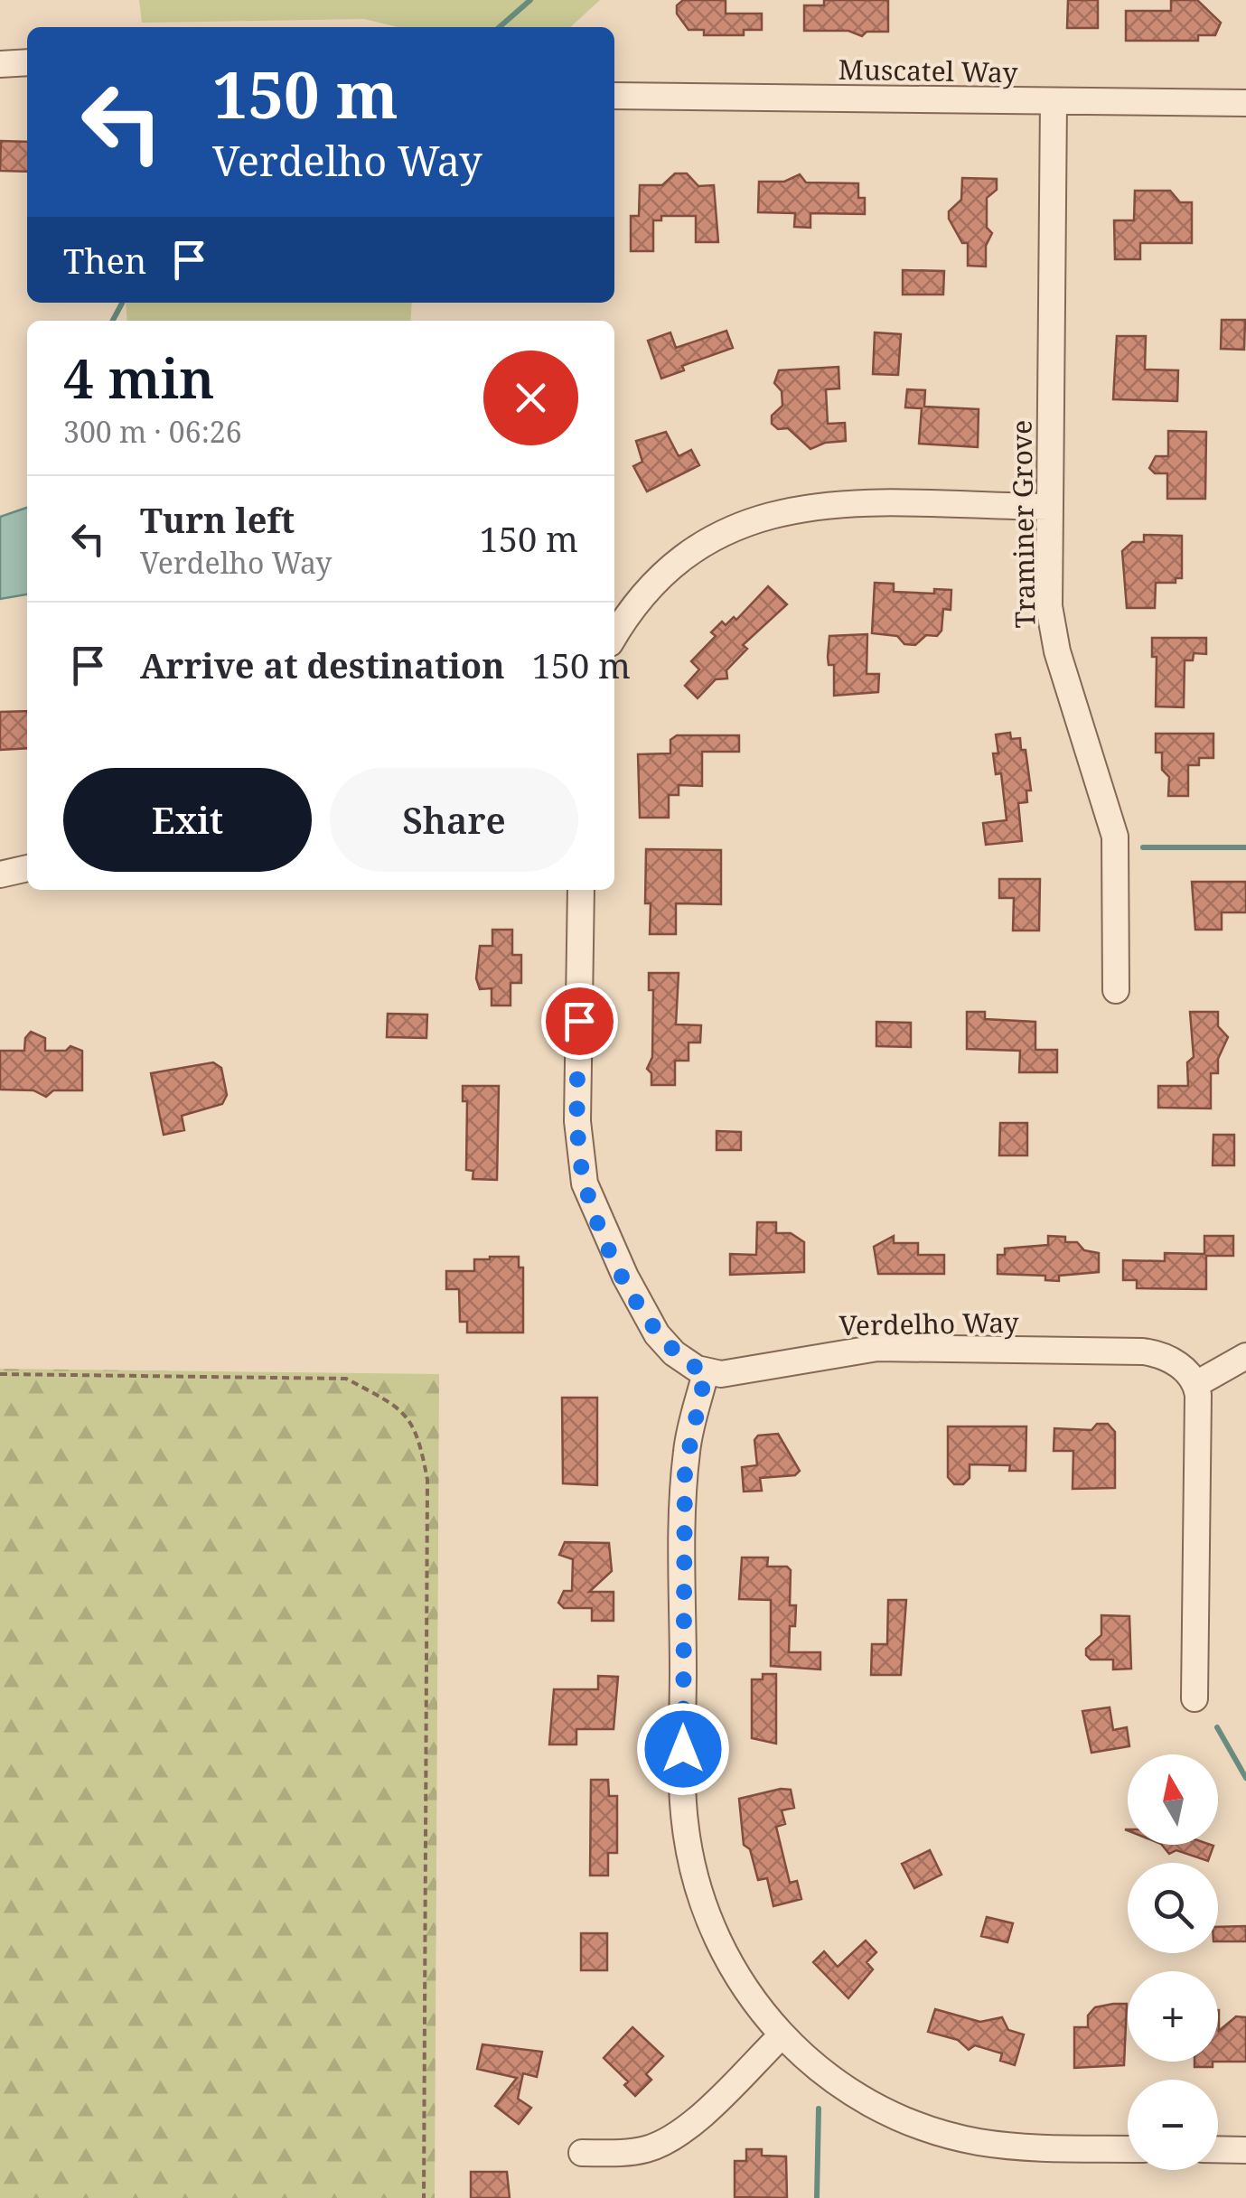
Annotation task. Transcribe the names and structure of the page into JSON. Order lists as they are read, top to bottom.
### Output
{
  "streets": {
    "street": ["Muscatel Way", "Traminer Grove", "Verdelho Way"]
  },
  "crossings": [
    ["Muscatel Way", "Traminer Grove"]
  ],
  "north": "top",
  "page": {
    "turn": ["150 m", "Verdelho Way"],
    "then": "Then",
    "heading": ["4 min", "300 m · 06:26"],
    "list": [
      {
        "name": "Turn left",
        "note": "Verdelho Way",
        "value": "150 m"
      },
      {
        "name": "Arrive at destination",
        "value": "150 m"
      }
    ],
    "buttons": ["Exit", "Share"],
    "map_buttons": ["+", "−"]
  }
}
